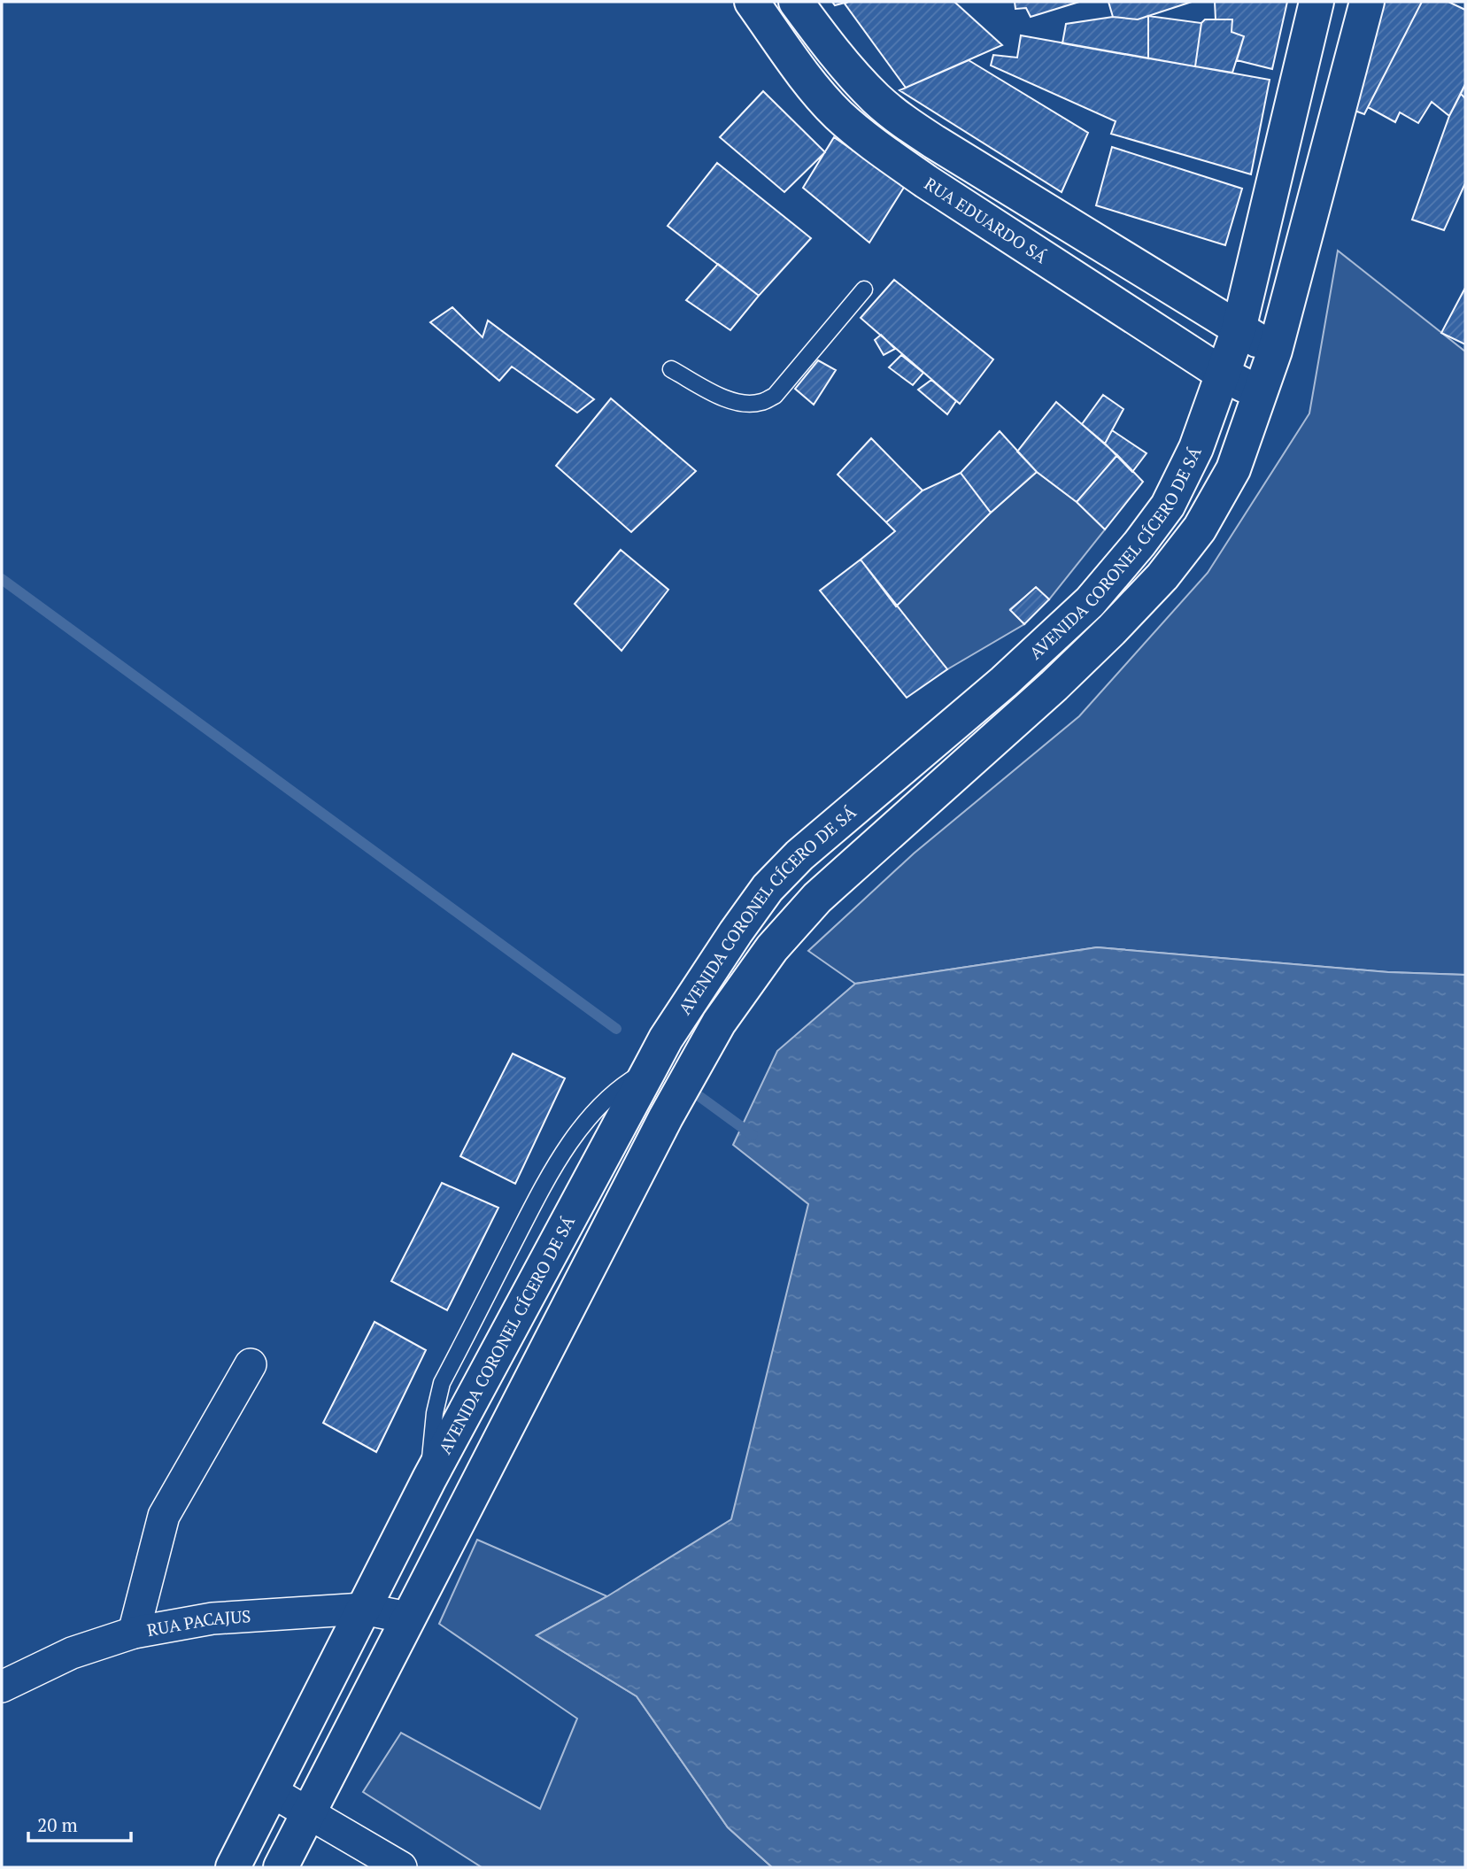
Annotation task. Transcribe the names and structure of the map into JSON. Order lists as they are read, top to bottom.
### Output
{
  "streets": {
    "main road": ["RUA EDUARDO SÁ", "AVENIDA CORONEL CÍCERO DE SÁ"],
    "street": ["RUA PACAJUS"]
  },
  "crossings": [
    ["RUA EDUARDO SÁ", "AVENIDA CORONEL CÍCERO DE SÁ"],
    ["AVENIDA CORONEL CÍCERO DE SÁ", "RUA PACAJUS"]
  ],
  "scale_bar": "20 m"
}
